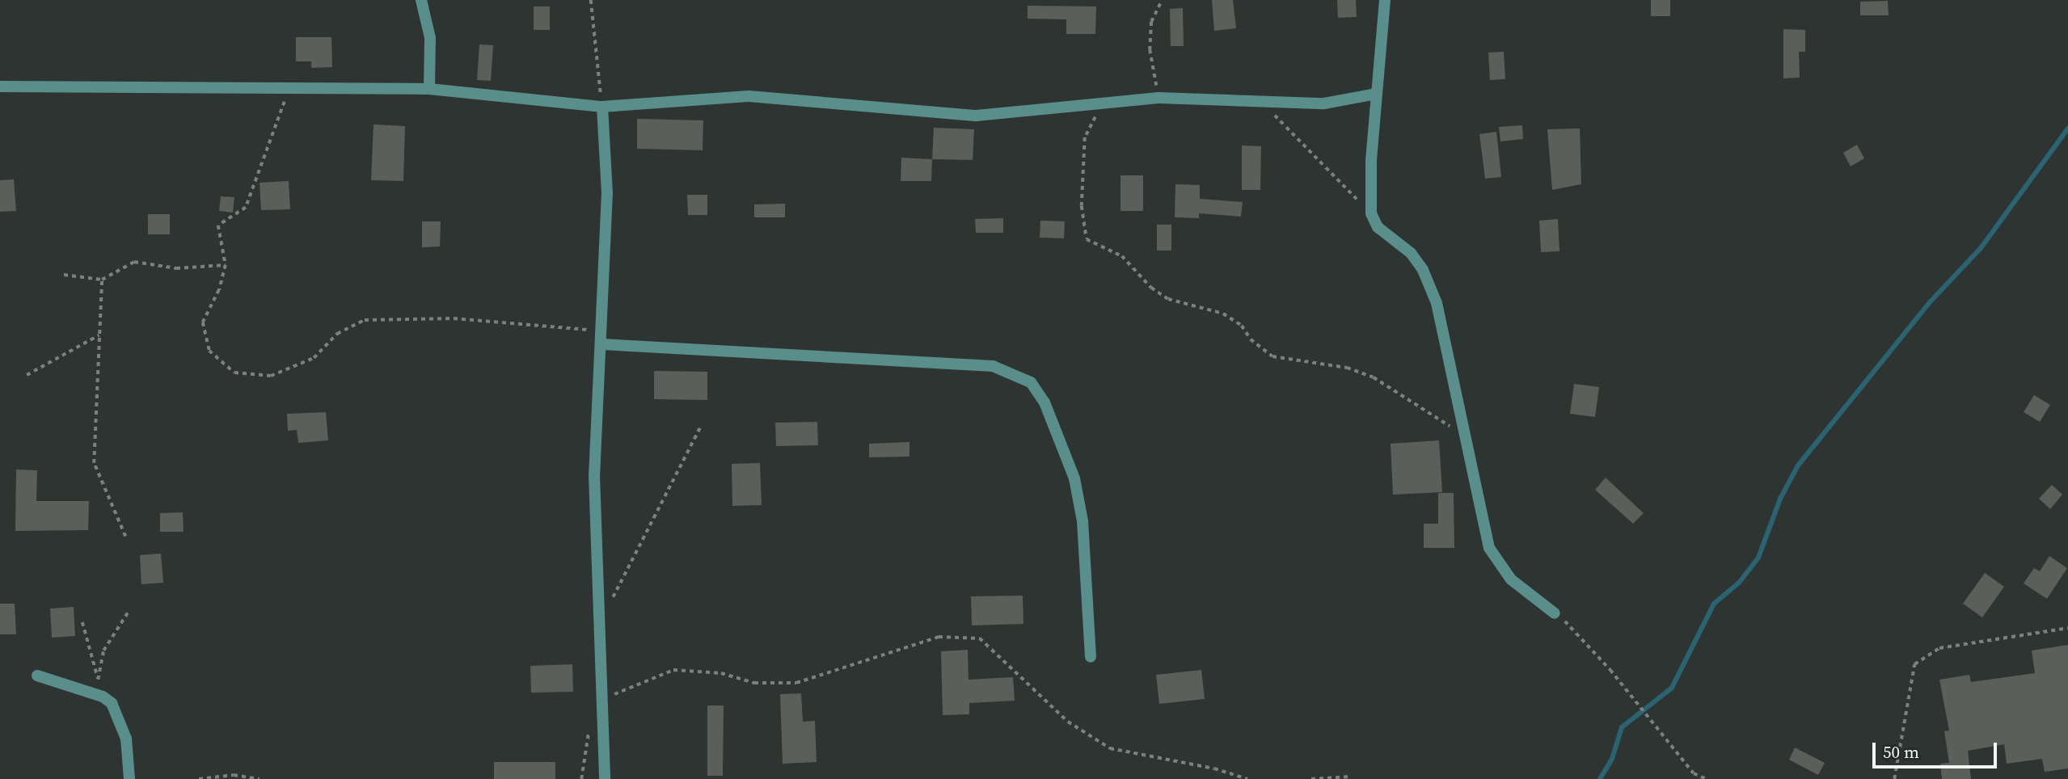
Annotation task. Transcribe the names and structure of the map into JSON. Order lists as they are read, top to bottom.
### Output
{
  "scale_bar": "50 m"
}
